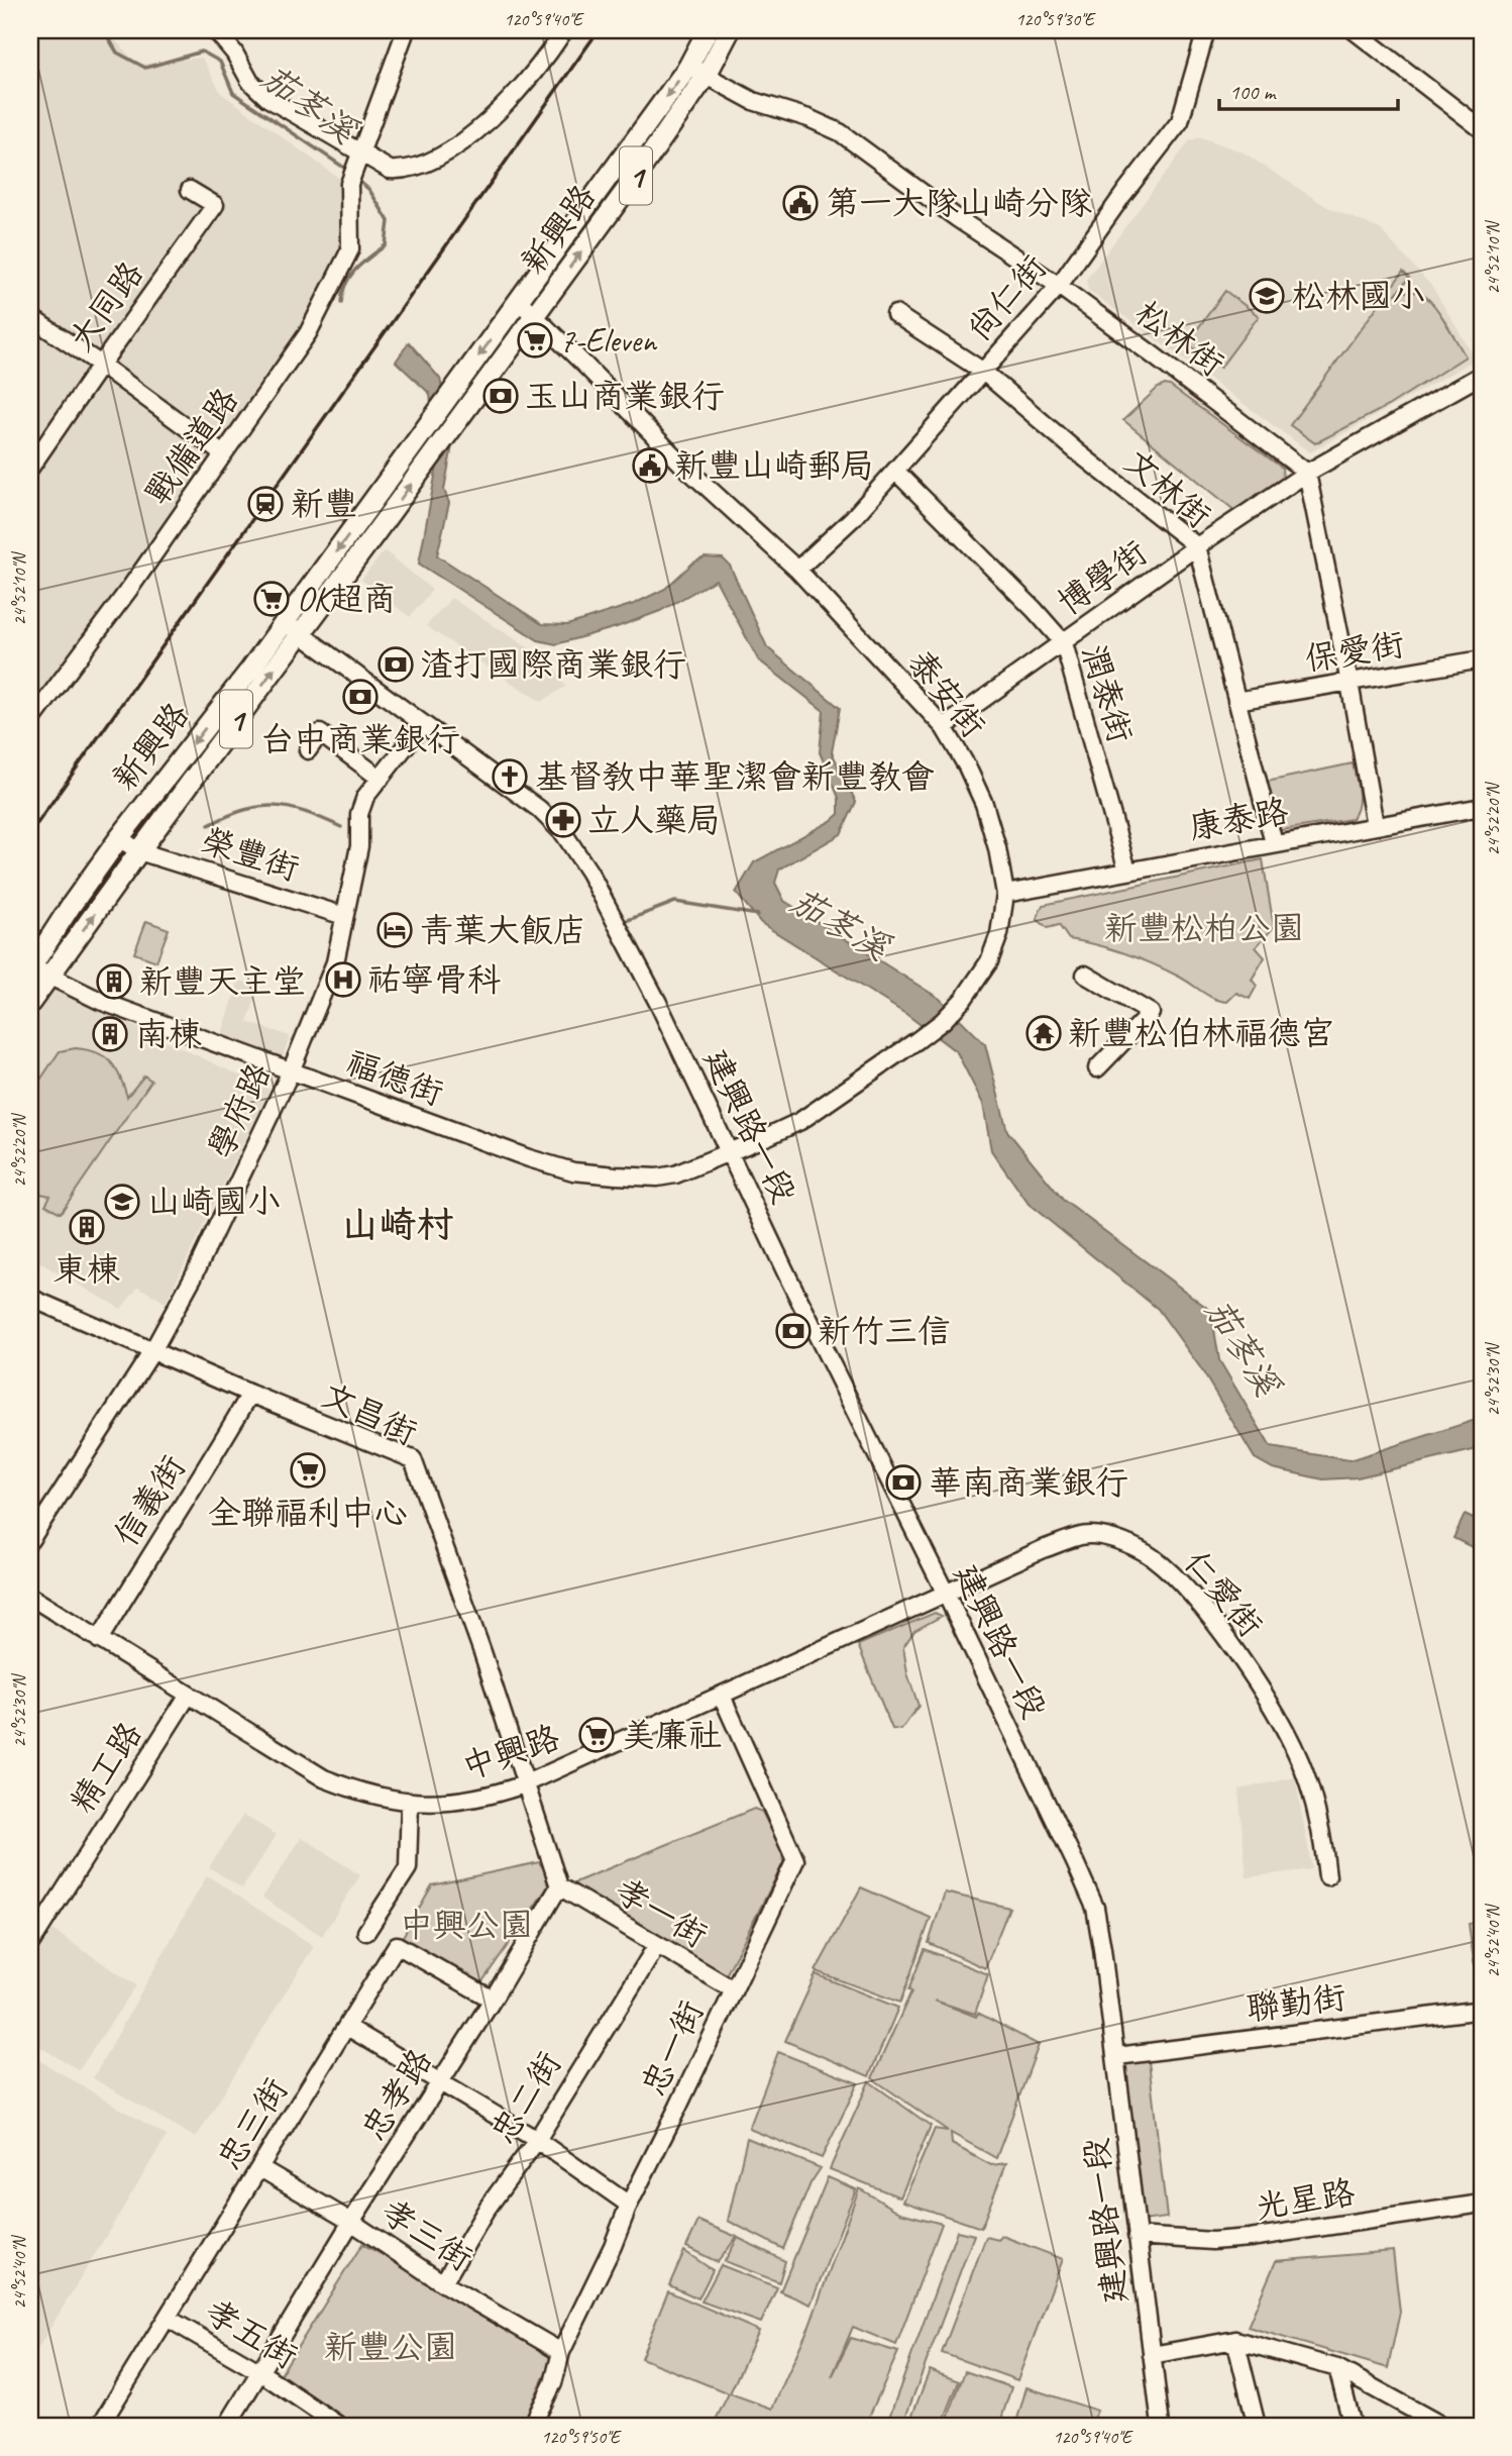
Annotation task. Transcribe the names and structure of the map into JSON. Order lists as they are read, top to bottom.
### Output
{
  "streets": {
    "main road": ["1", "新興路"],
    "street": [
      "尚仁街",
      "大同路",
      "松林街",
      "戰備道路",
      "文林街",
      "博學街",
      "保愛街",
      "泰安街",
      "潤泰街",
      "康泰路",
      "榮豐街",
      "福德街",
      "學府路",
      "建興路一段",
      "文昌街",
      "信義街",
      "仁愛街",
      "中興路",
      "精工路",
      "孝一街",
      "聯勤街",
      "忠一街",
      "忠孝路",
      "忠二街",
      "忠三街",
      "光星路",
      "孝三街",
      "孝五街"
    ]
  },
  "crossings": [
    ["新興路", "松林街"],
    ["新興路", "泰安街"],
    ["新興路", "榮豐街"],
    ["新興路", "福德街"],
    ["新興路", "建興路一段"],
    ["尚仁街", "松林街"],
    ["尚仁街", "文林街"],
    ["尚仁街", "泰安街"],
    ["尚仁街", "潤泰街"],
    ["松林街", "博學街"],
    ["文林街", "博學街"],
    ["文林街", "保愛街"],
    ["文林街", "康泰路"],
    ["博學街", "泰安街"],
    ["博學街", "潤泰街"],
    ["泰安街", "康泰路"],
    ["泰安街", "福德街"],
    ["泰安街", "建興路一段"],
    ["潤泰街", "康泰路"],
    ["榮豐街", "學府路"],
    ["福德街", "學府路"],
    ["福德街", "建興路一段"],
    ["學府路", "建興路一段"],
    ["學府路", "文昌街"],
    ["建興路一段", "仁愛街"],
    ["建興路一段", "中興路"],
    ["建興路一段", "聯勤街"],
    ["建興路一段", "光星路"],
    ["文昌街", "信義街"],
    ["文昌街", "中興路"],
    ["信義街", "中興路"],
    ["仁愛街", "中興路"],
    ["中興路", "精工路"],
    ["中興路", "忠一街"],
    ["孝一街", "忠一街"],
    ["孝一街", "忠孝路"],
    ["孝一街", "忠二街"],
    ["忠一街", "孝三街"],
    ["忠孝路", "忠三街"],
    ["忠孝路", "孝三街"],
    ["忠孝路", "孝五街"],
    ["忠二街", "孝三街"],
    ["忠三街", "孝三街"],
    ["忠三街", "孝五街"]
  ],
  "districts": ["山崎村"],
  "water": ["茄苳溪"],
  "parks": ["新豐松柏公園", "中興公園", "新豐公園"],
  "places": {
    "public building": ["第一大隊山崎分隊", "新豐山崎郵局"],
    "school or university": ["松林國小", "山崎國小"],
    "supermarket": [
      "7-Eleven",
      "OK超商",
      "全聯福利中心",
      "美廉社"
    ],
    "bank": [
      "玉山商業銀行",
      "渣打國際商業銀行",
      "台中商業銀行",
      "新竹三信",
      "華南商業銀行"
    ],
    "station": ["新豐"],
    "church": ["基督教中華聖潔會新豐教會"],
    "pharmacy": ["立人藥局"],
    "hotel": ["青葉大飯店"],
    "hospital": ["祐寧骨科"],
    "building": ["新豐天主堂", "南棟", "東棟"],
    "temple": ["新豐松伯林福德宫"]
  },
  "scale_bar": "100 m",
  "coordinates": [
    "120°59'40\"E",
    "120°59'30\"E",
    "24°52'10\"N",
    "24°52'20\"N",
    "24°52'30\"N",
    "24°52'40\"N",
    "120°59'50\"E"
  ]
}
